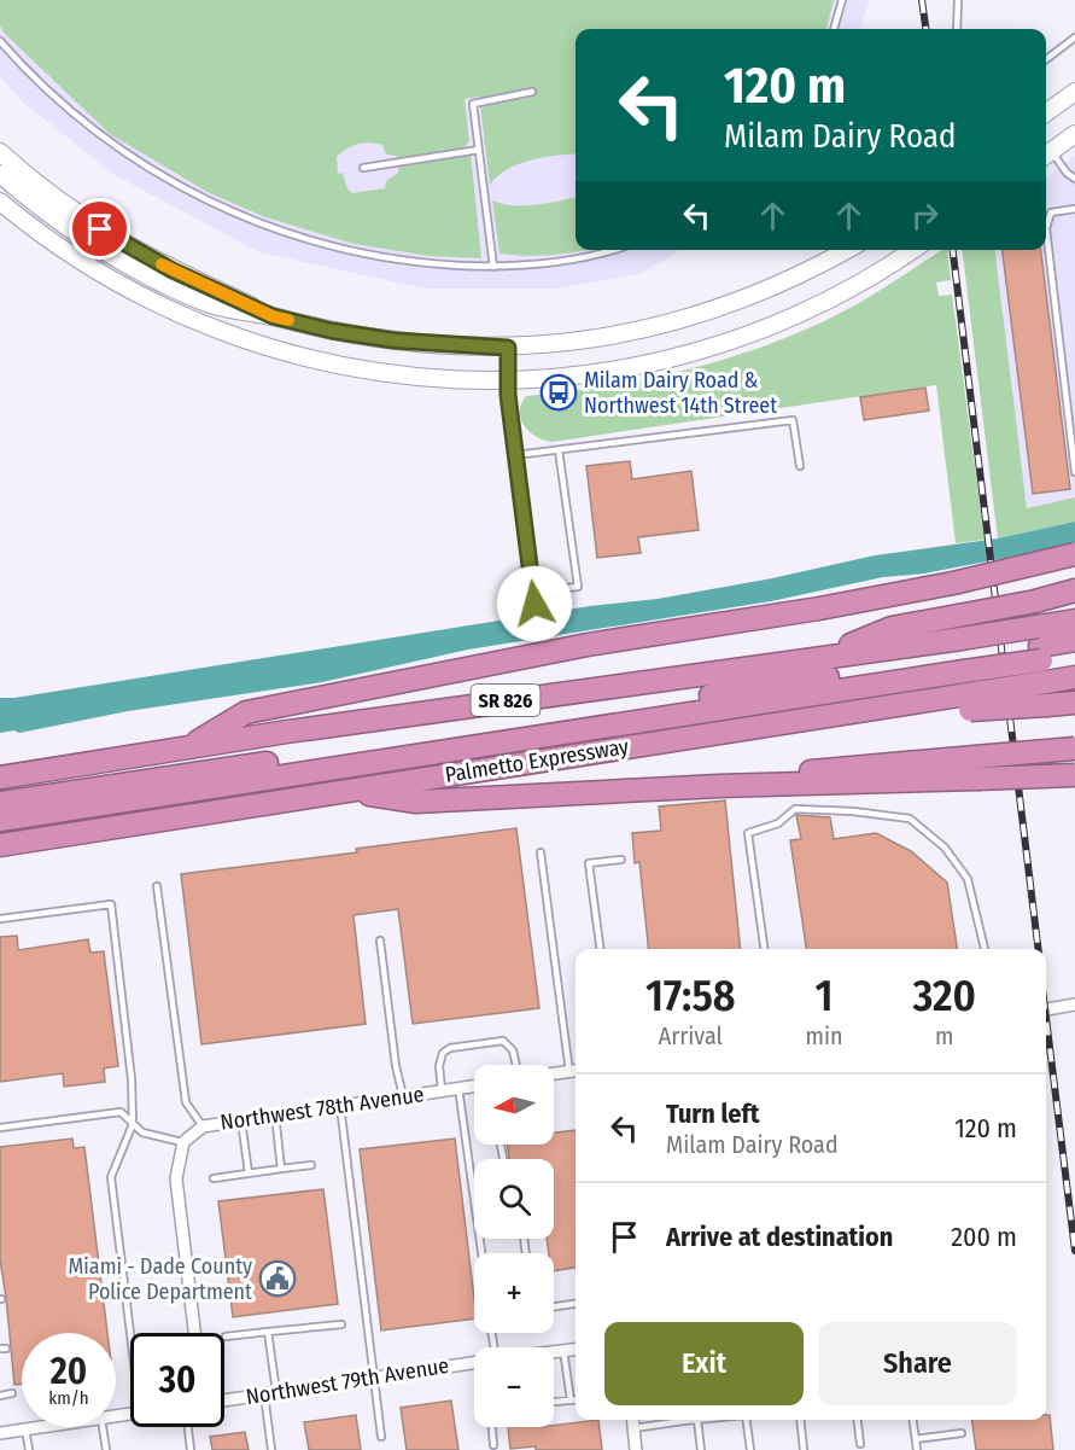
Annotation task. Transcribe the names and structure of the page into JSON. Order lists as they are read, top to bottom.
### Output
{
  "streets": {
    "highway": ["SR 826", "Palmetto Expressway"],
    "street": ["Northwest 78th Avenue", "Northwest 79th Avenue"]
  },
  "crossings": [
    ["SR 826", "Palmetto Expressway"]
  ],
  "places": {
    "bus stop": ["Milam Dairy Road & Northwest 14th Street"],
    "public building": ["Miami - Dade County Police Department"]
  },
  "north": "left",
  "page": {
    "turn": ["120 m", "Milam Dairy Road"],
    "eta": [
      "17:58",
      "Arrival",
      "1",
      "min",
      "320",
      "m"
    ],
    "map_buttons": ["+", "−"],
    "list": [
      {
        "name": "Turn left",
        "note": "Milam Dairy Road",
        "value": "120 m"
      },
      {
        "name": "Arrive at destination",
        "value": "200 m"
      }
    ],
    "buttons": ["Exit", "Share"],
    "speed": "20 km/h",
    "limit": "30"
  }
}
